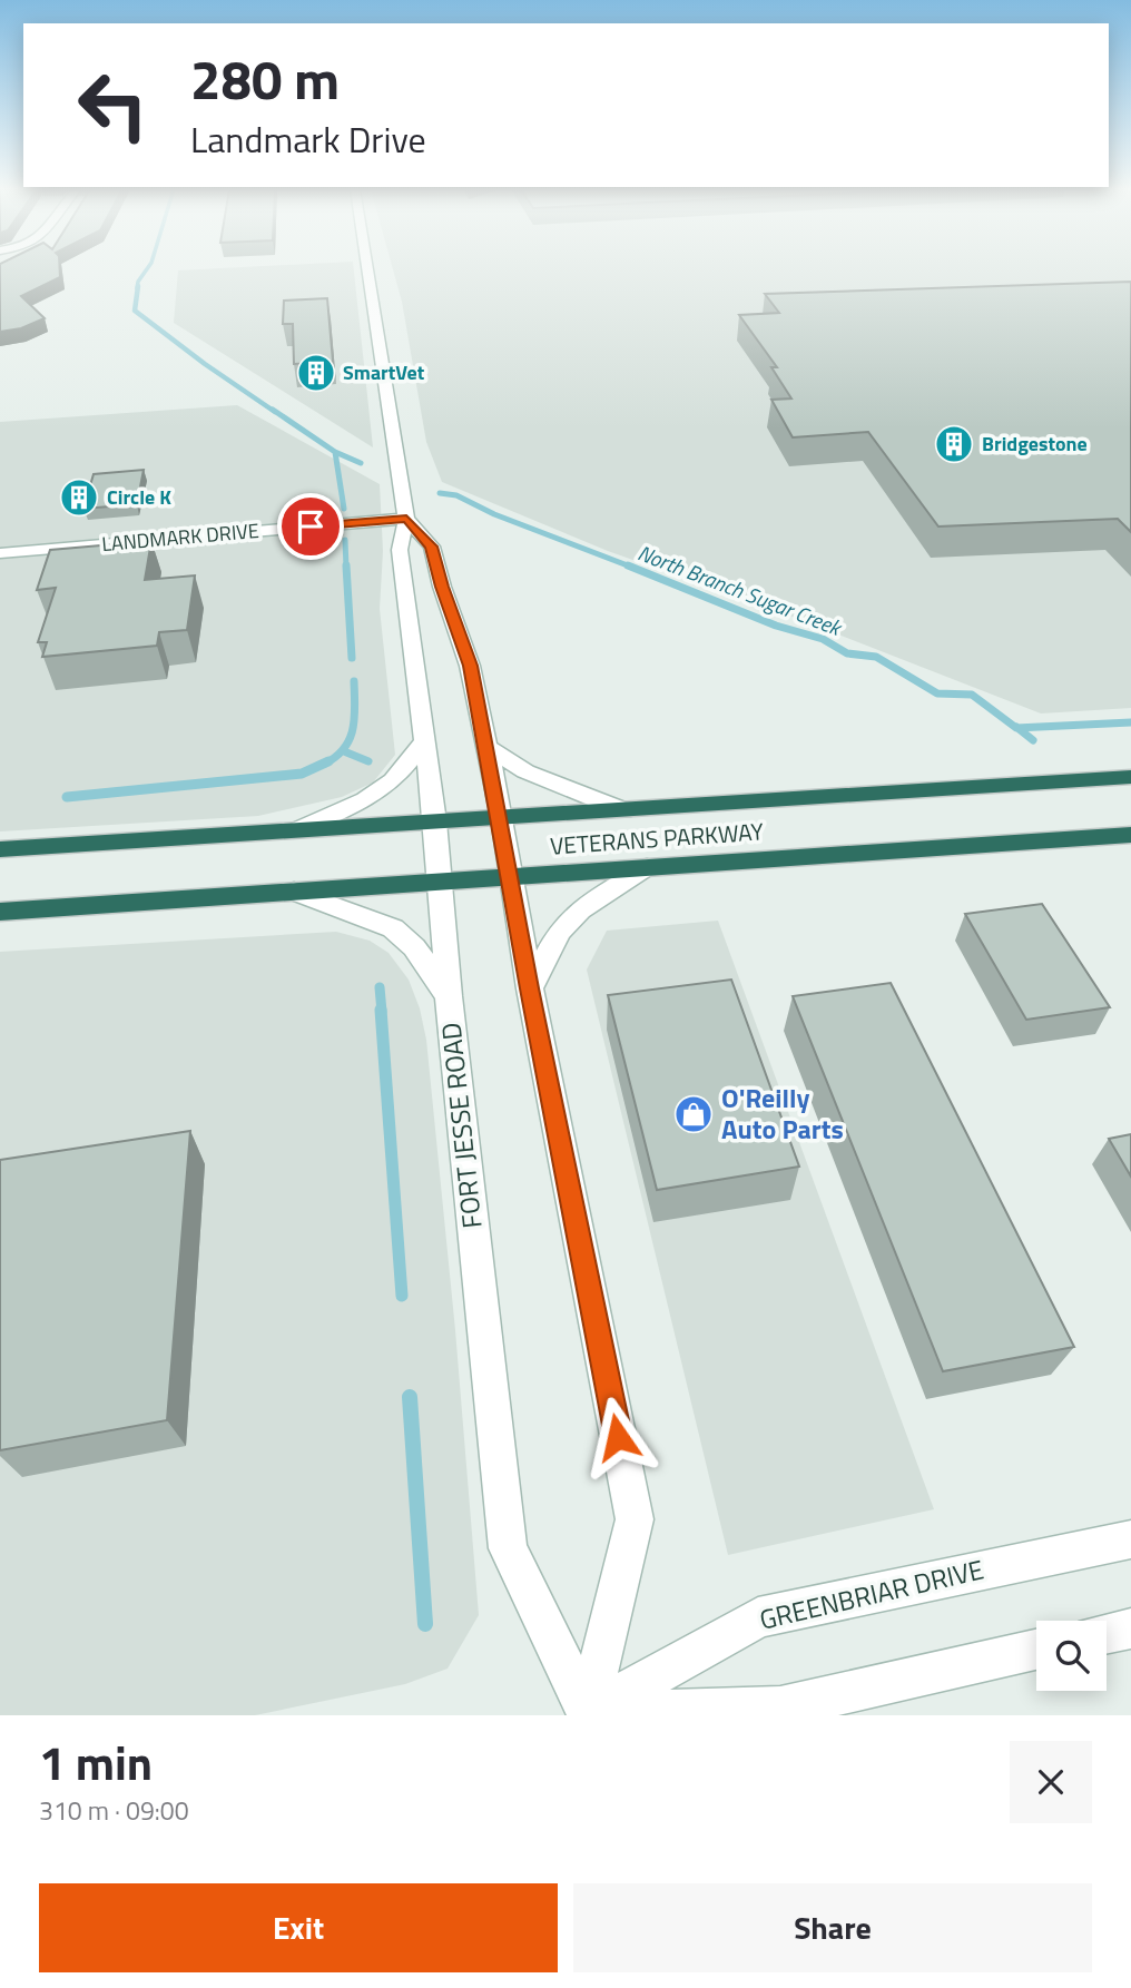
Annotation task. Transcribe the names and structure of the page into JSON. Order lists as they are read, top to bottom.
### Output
{
  "streets": {
    "highway": ["VETERANS PARKWAY"],
    "main road": ["LANDMARK DRIVE", "FORT JESSE ROAD", "GREENBRIAR DRIVE"]
  },
  "crossings": [
    ["LANDMARK DRIVE", "FORT JESSE ROAD"],
    ["VETERANS PARKWAY", "FORT JESSE ROAD"],
    ["FORT JESSE ROAD", "GREENBRIAR DRIVE"]
  ],
  "water": ["North Branch Sugar Creek"],
  "places": {
    "building": ["SmartVet", "Bridgestone", "Circle K"],
    "shop": ["O'Reilly Auto Parts"]
  },
  "page": {
    "turn": ["280 m", "Landmark Drive"],
    "heading": ["1 min", "310 m · 09:00"],
    "buttons": ["Exit", "Share"]
  }
}
